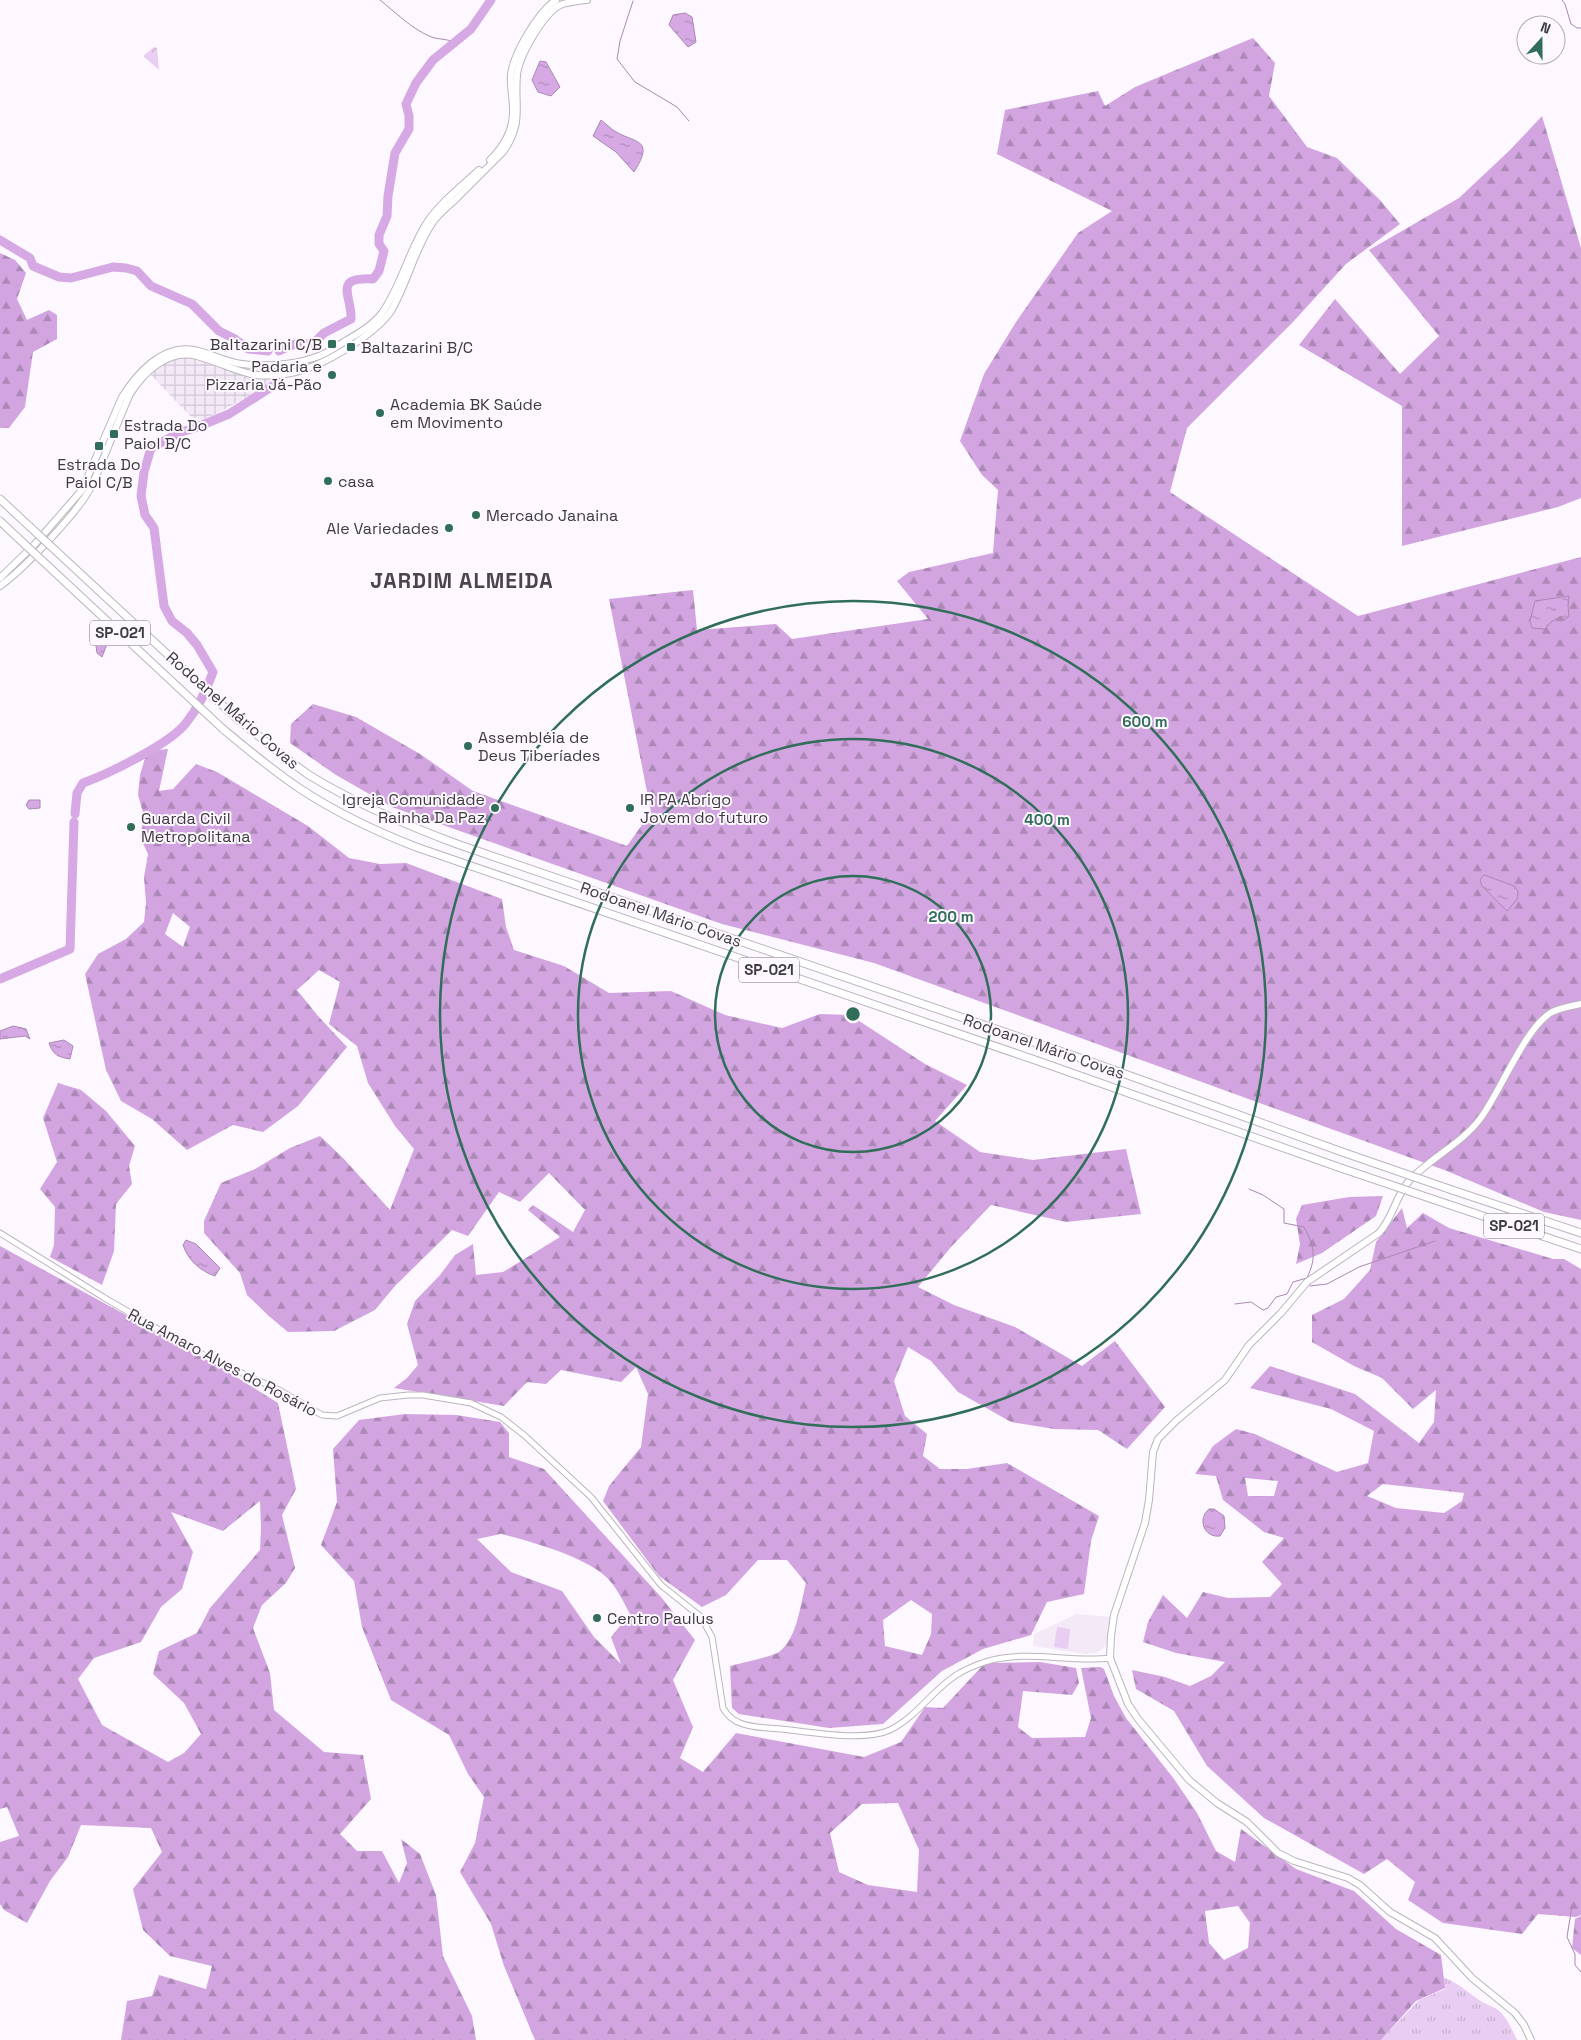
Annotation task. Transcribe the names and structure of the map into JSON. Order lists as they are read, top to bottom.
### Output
{
  "streets": {
    "highway": ["SP-021", "Rodoanel Mário Covas"],
    "street": ["Rua Amaro Alves do Rosário"]
  },
  "districts": ["JARDIM ALMEIDA"],
  "places": {
    "transit": [
      "Baltazarini C/B",
      "Baltazarini B/C",
      "Estrada Do Paiol B/C",
      "Estrada Do Paiol C/B"
    ],
    "other": [
      "Padaria e Pizzaria Já-Pão",
      "Academia BK Saúde em Movimento",
      "casa",
      "Mercado Janaina",
      "Ale Variedades",
      "Assembléia de Deus Tiberíades",
      "Igreja Comunidade Rainha Da Paz",
      "IR PA Abrigo Jovem do futuro",
      "Guarda Civil Metropolitana",
      "Centro Paulus"
    ]
  },
  "north": "top",
  "rings": ["600 m", "400 m", "200 m"]
}
